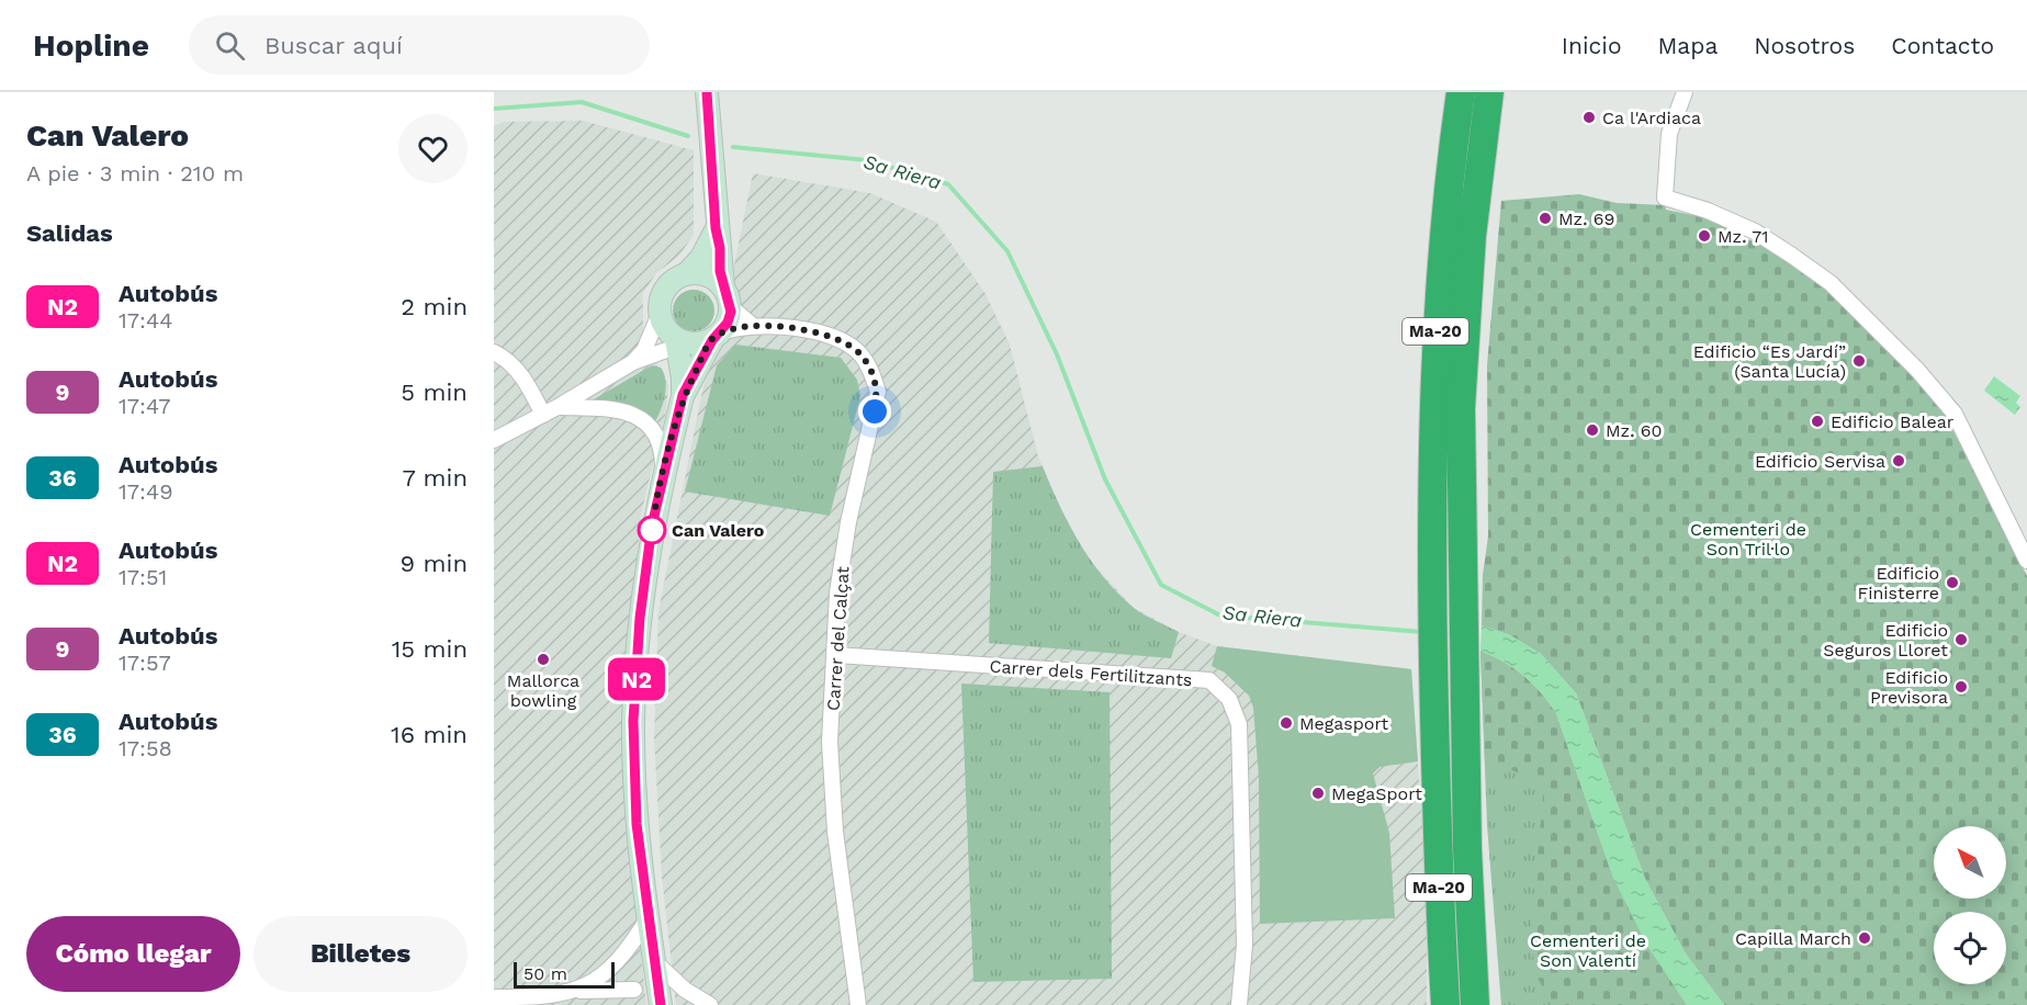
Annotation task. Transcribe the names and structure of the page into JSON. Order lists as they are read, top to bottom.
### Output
{
  "streets": {
    "highway": ["Ma-20"],
    "street": ["Carrer del Calçat", "Carrer dels Fertilitzants"]
  },
  "crossings": [
    ["Carrer del Calçat", "Carrer dels Fertilitzants"]
  ],
  "water": ["Sa Riera"],
  "parks": ["Cementeri de Son Tril·lo", "Cementeri de Son Valentí"],
  "places": [
    "Ca l'Ardiaca",
    "Mz. 69",
    "Mz. 71",
    "Edificio “Es Jardí” (Santa Lucía)",
    "Edificio Balear",
    "Mz. 60",
    "Edificio Servisa",
    "Can Valero",
    "Edificio Finisterre",
    "Edificio Seguros Lloret",
    "Mallorca bowling",
    "Edificio Previsora",
    "Megasport",
    "MegaSport",
    "Capilla March"
  ],
  "lines": ["bus line N2"],
  "scale_bar": "50 m",
  "north": "top left",
  "page": {
    "header": "Hopline",
    "search": "Buscar aquí",
    "nav": [
      "Inicio",
      "Mapa",
      "Nosotros",
      "Contacto"
    ],
    "heading": [
      ["Can Valero", "A pie · 3 min · 210 m"],
      "Salidas"
    ],
    "on_map": "N2",
    "list": [
      {
        "mark": "N2",
        "name": "Autobús",
        "note": "17:44",
        "value": "2 min"
      },
      {
        "mark": "9",
        "name": "Autobús",
        "note": "17:47",
        "value": "5 min"
      },
      {
        "mark": "36",
        "name": "Autobús",
        "note": "17:49",
        "value": "7 min"
      },
      {
        "mark": "N2",
        "name": "Autobús",
        "note": "17:51",
        "value": "9 min"
      },
      {
        "mark": "9",
        "name": "Autobús",
        "note": "17:57",
        "value": "15 min"
      },
      {
        "mark": "36",
        "name": "Autobús",
        "note": "17:58",
        "value": "16 min"
      }
    ],
    "buttons": ["Cómo llegar", "Billetes"],
    "scale": "50 m"
  }
}
